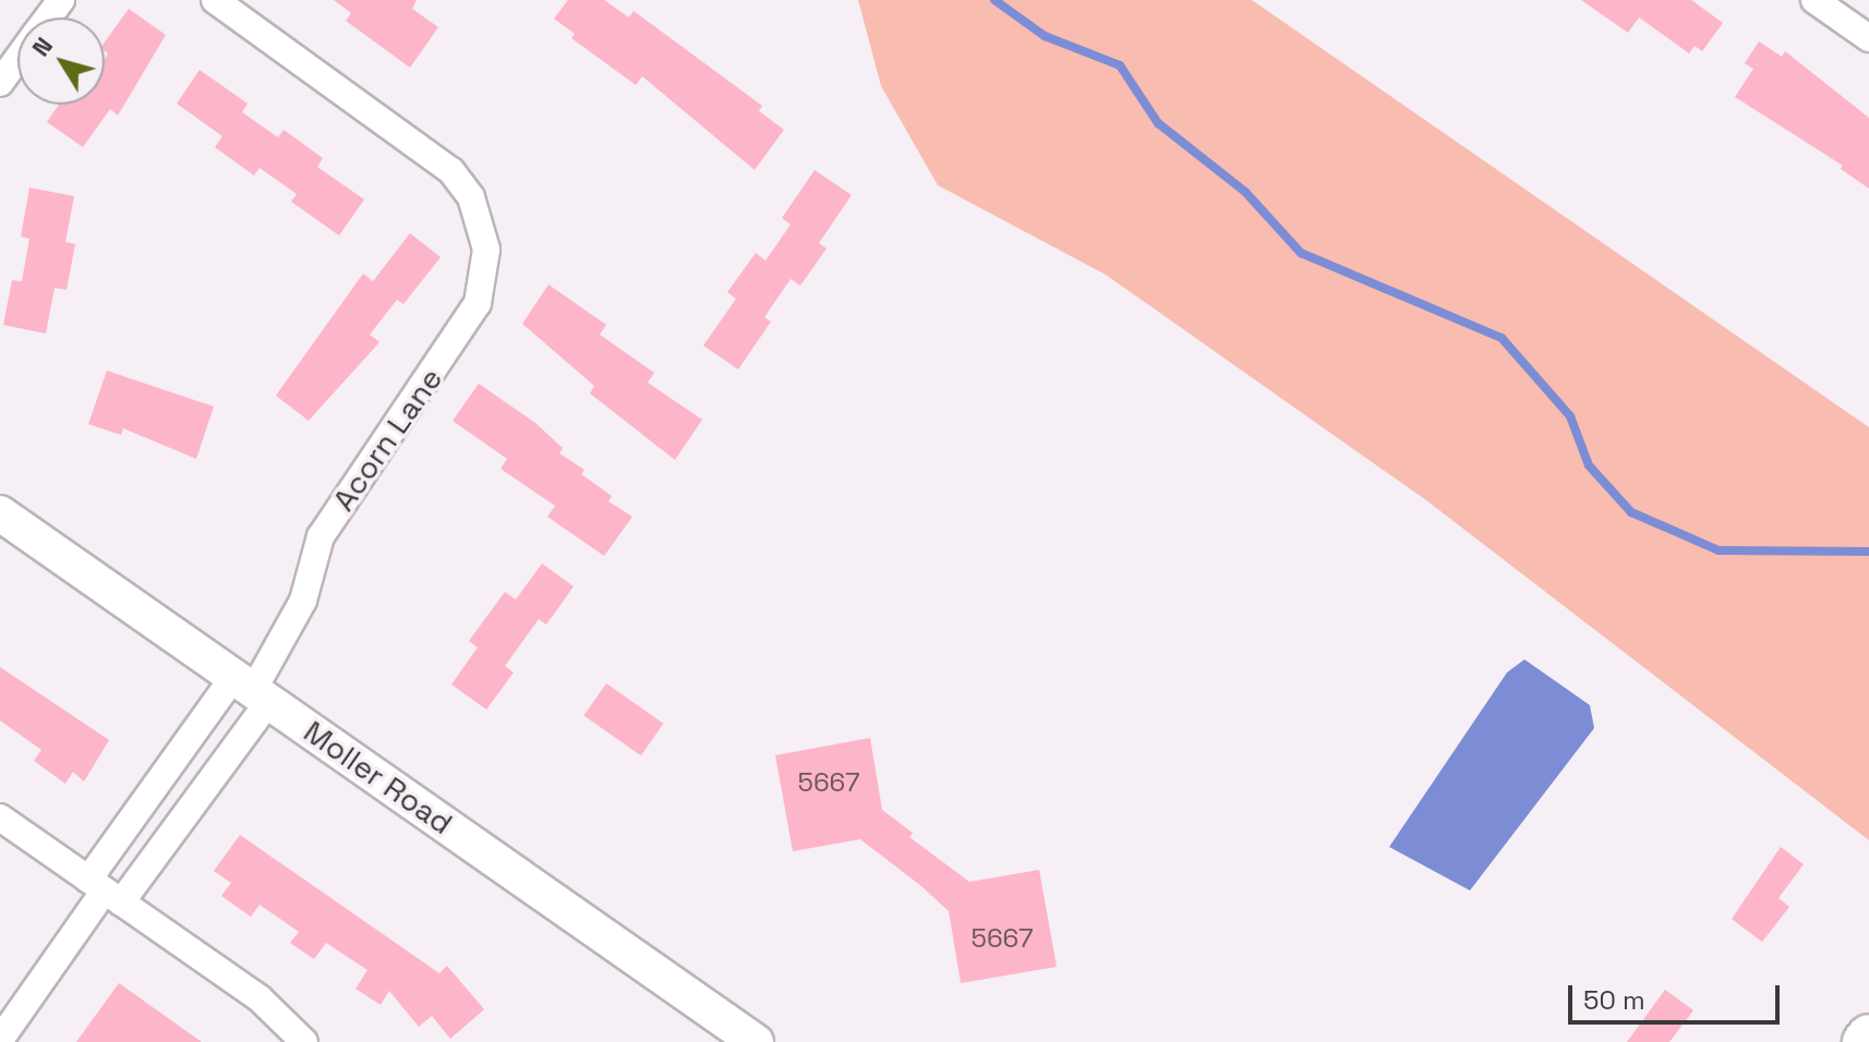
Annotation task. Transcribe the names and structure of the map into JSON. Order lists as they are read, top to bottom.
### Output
{
  "streets": {
    "street": ["Acorn Lane", "Moller Road"]
  },
  "crossings": [
    ["Acorn Lane", "Moller Road"]
  ],
  "house_numbers": ["5667", "5667"],
  "scale_bar": "50 m",
  "north": "top left"
}
